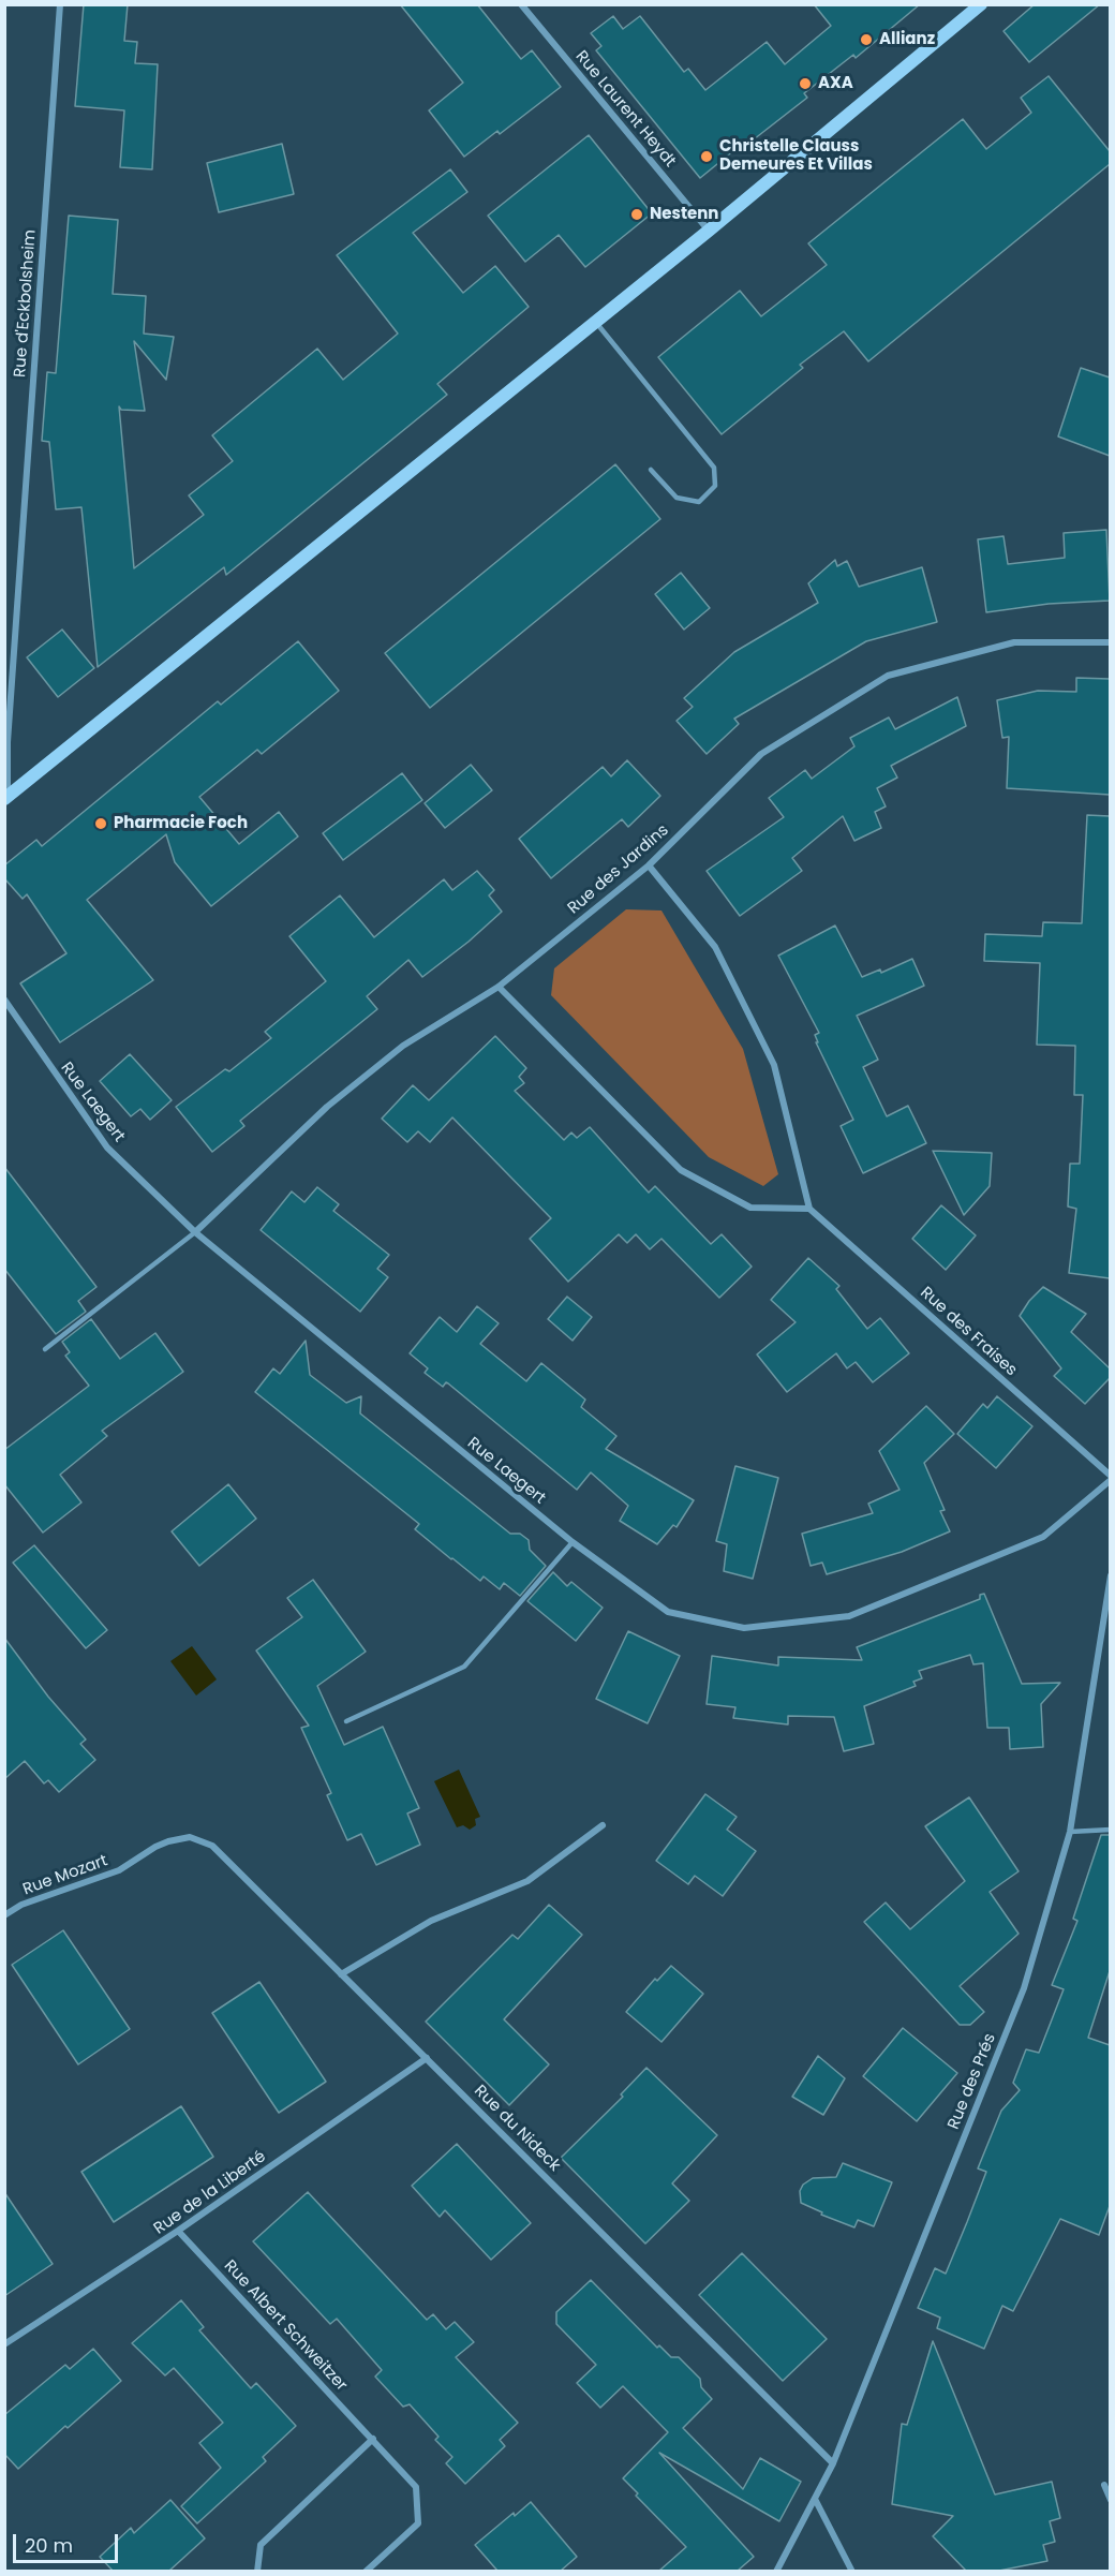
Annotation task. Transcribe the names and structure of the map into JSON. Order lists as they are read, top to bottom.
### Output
{
  "streets": {
    "street": [
      "Rue Laurent Heydt",
      "Rue d'Eckbolsheim",
      "Rue des Jardins",
      "Rue Laegert",
      "Rue des Fraises",
      "Rue Mozart",
      "Rue des Prés",
      "Rue du Nideck",
      "Rue de la Liberté",
      "Rue Albert Schweitzer"
    ]
  },
  "crossings": [
    ["Rue des Jardins", "Rue Laegert"],
    ["Rue Laegert", "Rue des Fraises"],
    ["Rue Mozart", "Rue du Nideck"],
    ["Rue des Prés", "Rue du Nideck"],
    ["Rue du Nideck", "Rue de la Liberté"],
    ["Rue de la Liberté", "Rue Albert Schweitzer"]
  ],
  "places": [
    "Allianz",
    "AXA",
    "Christelle Clauss Demeures Et Villas",
    "Nestenn",
    "Pharmacie Foch"
  ],
  "scale_bar": "20 m"
}
